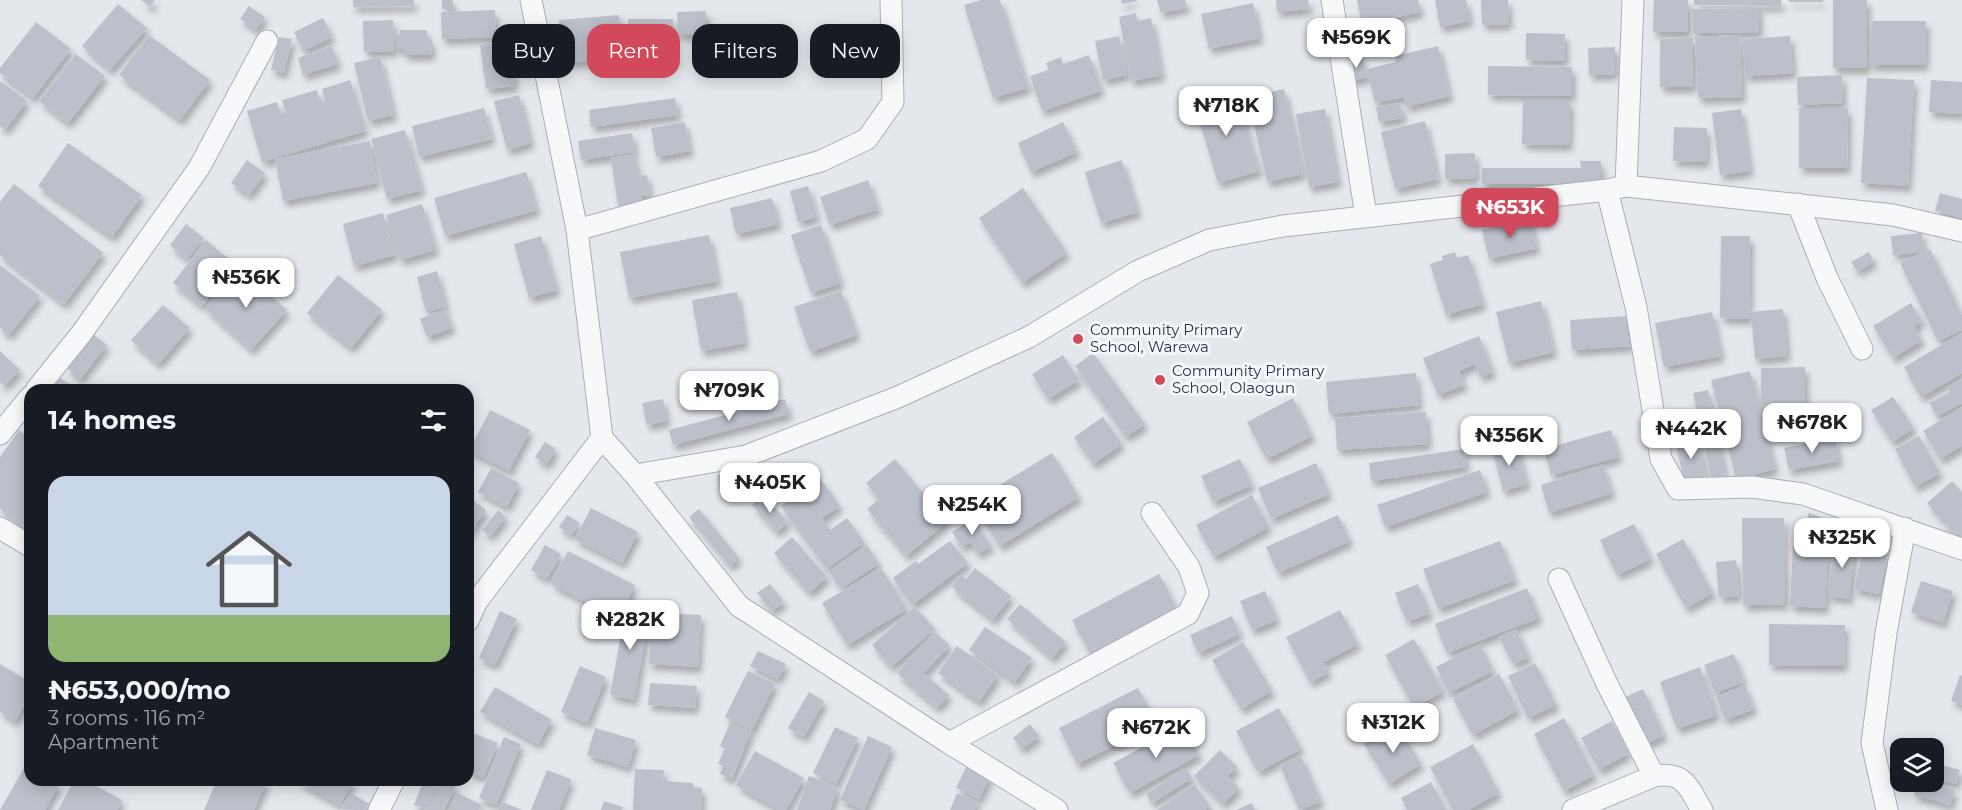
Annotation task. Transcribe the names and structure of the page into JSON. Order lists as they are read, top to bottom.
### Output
{
  "places": ["Community Primary School, Warewa", "Community Primary School, Olaogun"],
  "page": {
    "price": [
      "₦569K",
      "₦718K",
      "₦653K",
      "₦536K",
      "₦709K",
      "₦678K",
      "₦442K",
      "₦356K",
      "₦405K",
      "₦254K",
      "₦325K",
      "₦282K",
      "₦312K",
      "₦672K"
    ],
    "chip": [
      "Buy",
      "Rent",
      "Filters",
      "New"
    ],
    "heading": "14 homes",
    "list": [
      {
        "name": "₦653,000/mo",
        "note": "3 rooms · 116 m² · Apartment"
      }
    ]
  }
}
